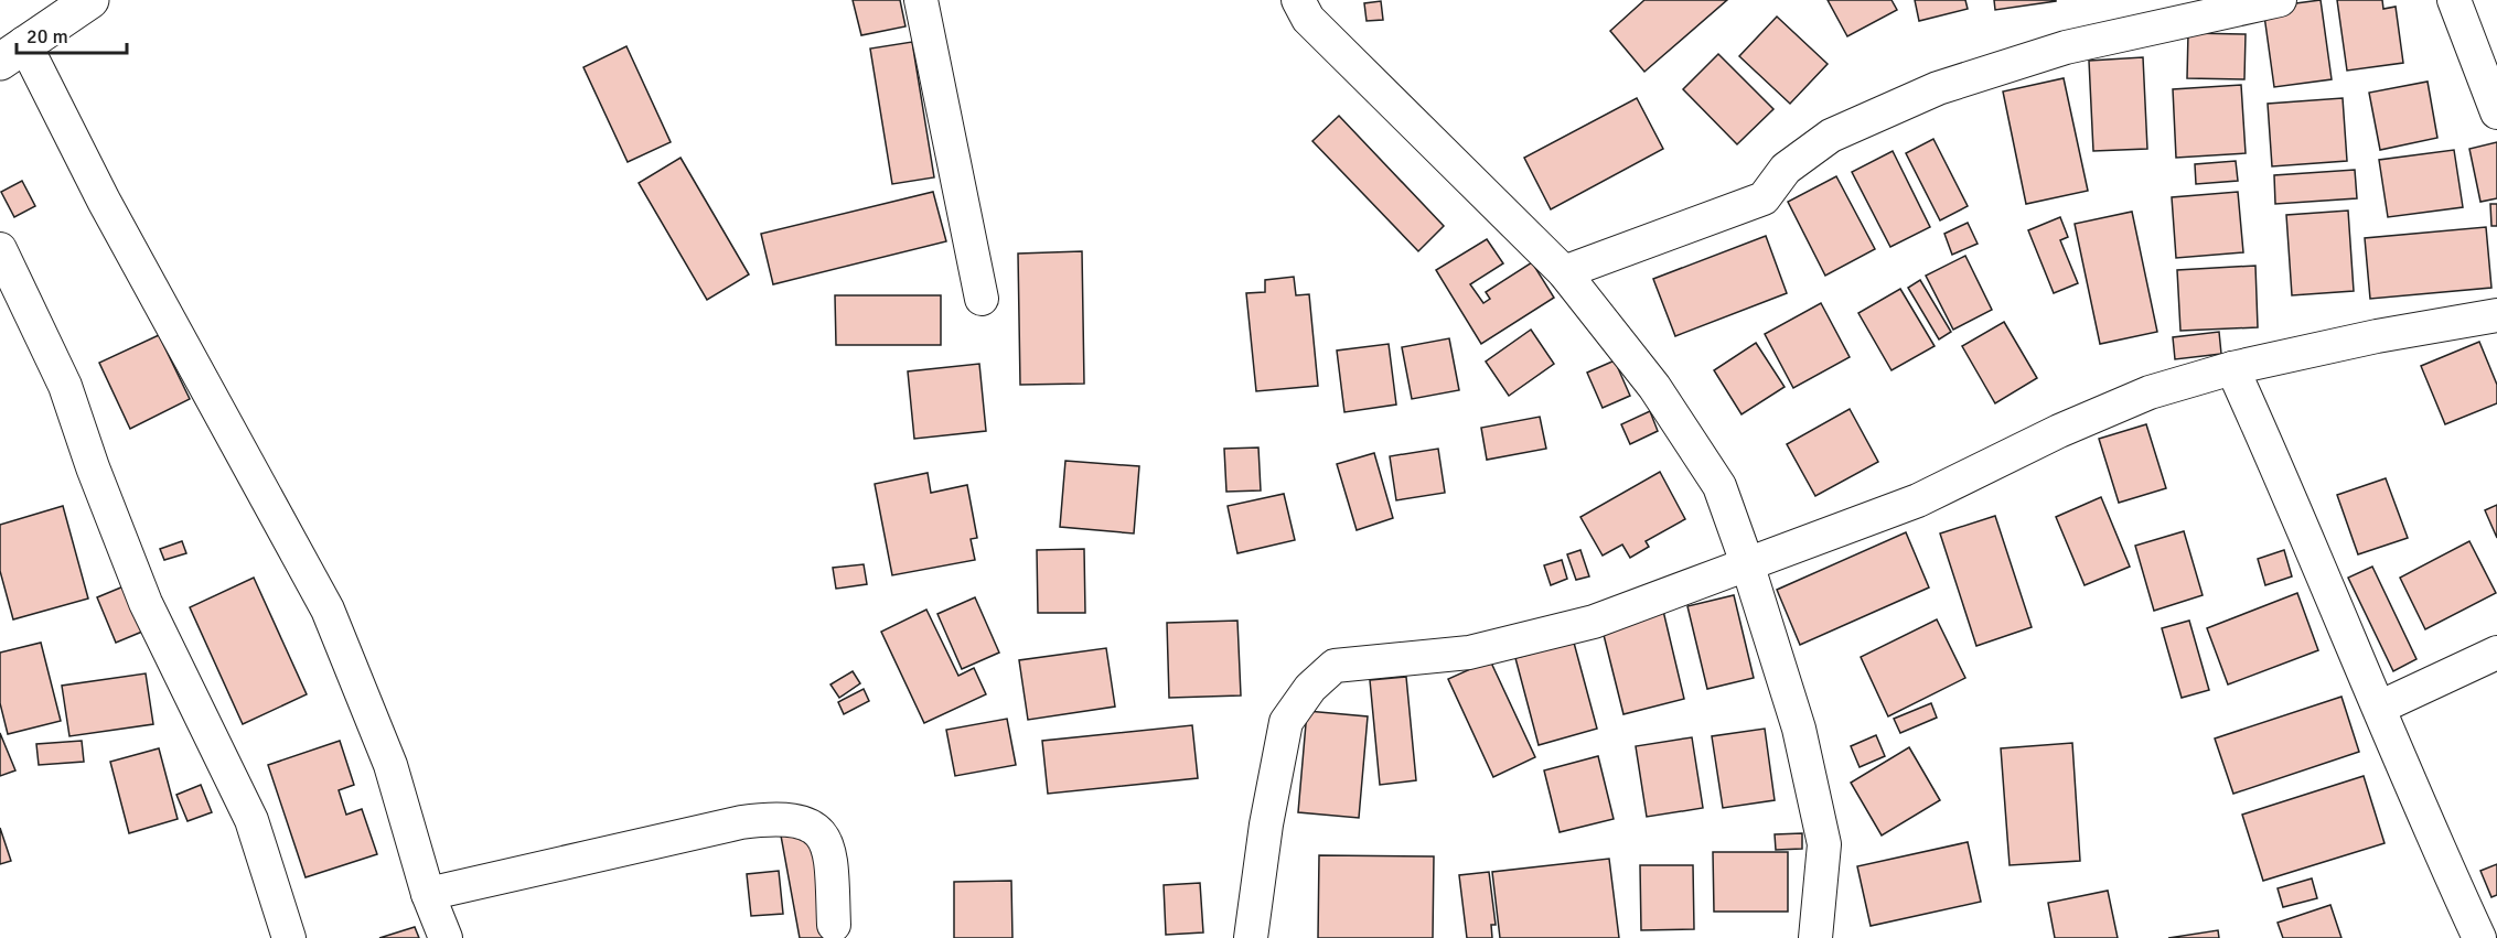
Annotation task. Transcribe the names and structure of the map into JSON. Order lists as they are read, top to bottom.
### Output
{
  "scale_bar": "20 m"
}
